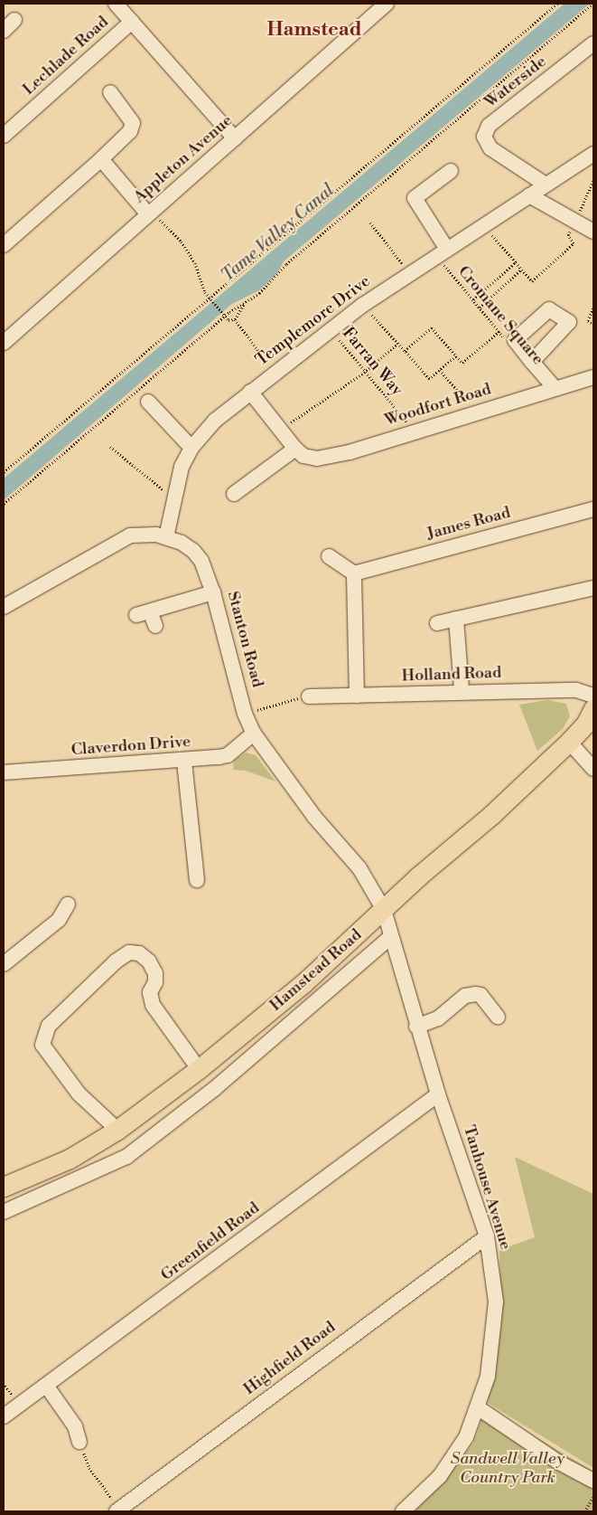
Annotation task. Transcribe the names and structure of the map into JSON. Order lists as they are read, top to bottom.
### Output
{
  "streets": {
    "main road": ["Hamstead Road"],
    "street": [
      "Lechlade Road",
      "Waterside",
      "Appleton Avenue",
      "Templemore Drive",
      "Woodfort Road",
      "James Road",
      "Stanton Road",
      "Holland Road",
      "Claverdon Drive",
      "Tanhouse Avenue",
      "Greenfield Road",
      "Highfield Road"
    ],
    "path": ["Cromane Square", "Farran Way"]
  },
  "crossings": [
    ["Waterside", "Templemore Drive"],
    ["Cromane Square", "Templemore Drive"],
    ["Templemore Drive", "Farran Way"],
    ["Templemore Drive", "Woodfort Road"],
    ["Templemore Drive", "Stanton Road"],
    ["Farran Way", "Woodfort Road"],
    ["Stanton Road", "Claverdon Drive"],
    ["Stanton Road", "Hamstead Road"],
    ["Stanton Road", "Tanhouse Avenue"],
    ["Hamstead Road", "Tanhouse Avenue"],
    ["Tanhouse Avenue", "Greenfield Road"],
    ["Tanhouse Avenue", "Highfield Road"]
  ],
  "districts": ["Hamstead"],
  "water": ["Tame Valley Canal"],
  "parks": ["Sandwell Valley Country Park"]
}
